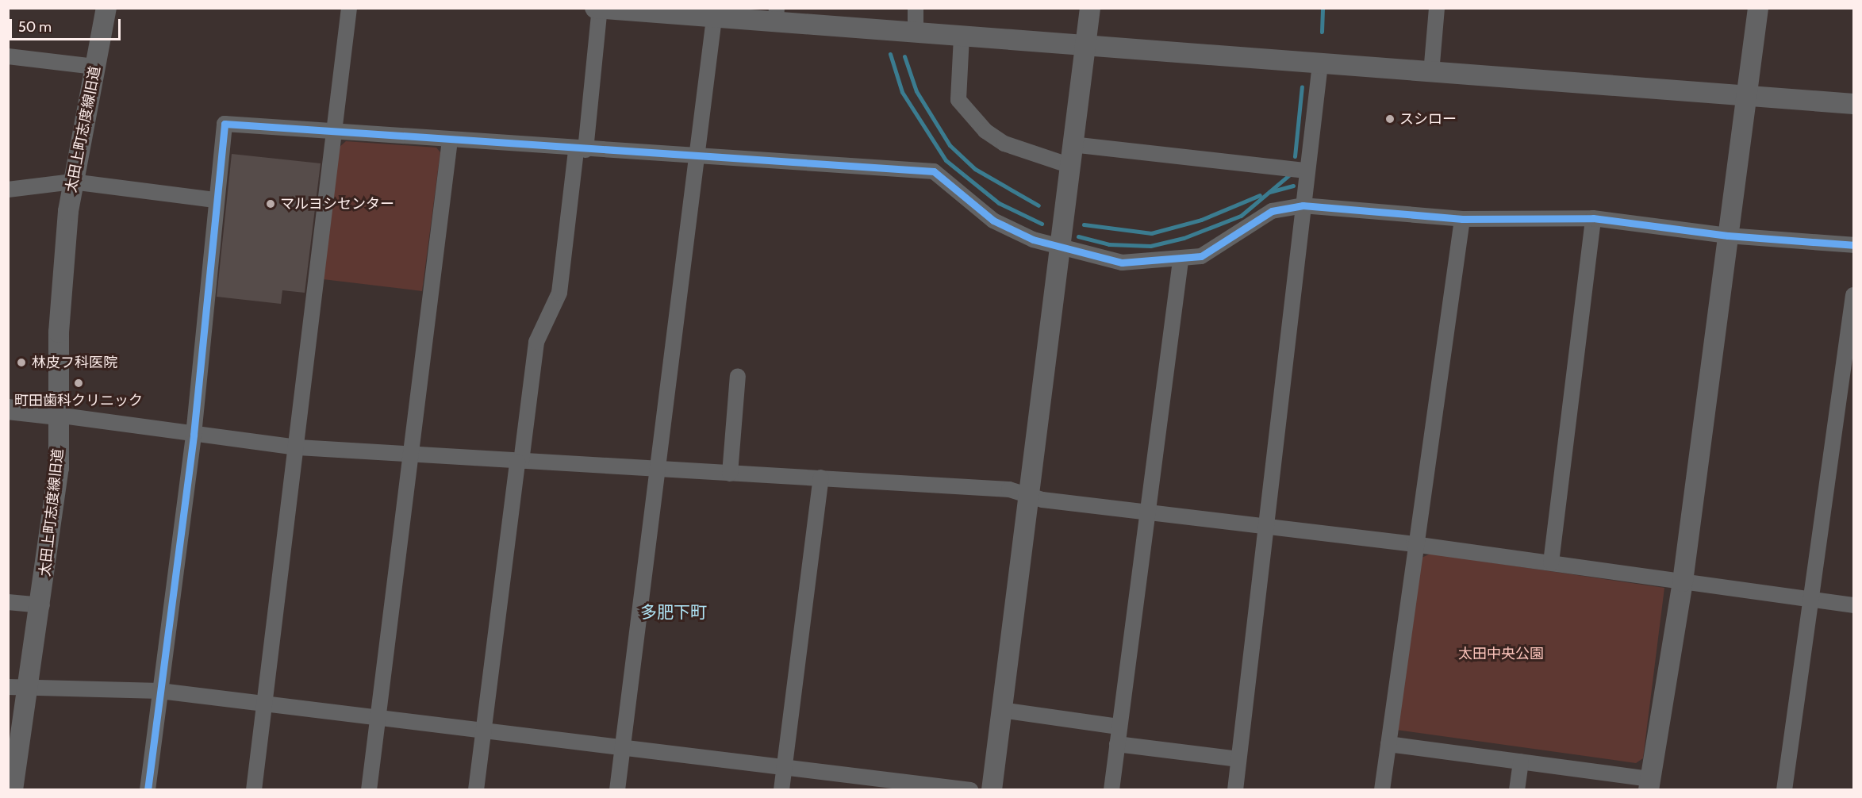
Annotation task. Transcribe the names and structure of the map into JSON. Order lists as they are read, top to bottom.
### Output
{
  "streets": {
    "street": ["太田上町志度線旧道"]
  },
  "districts": ["多肥下町"],
  "parks": ["太田中央公園"],
  "places": [
    "スシロー",
    "マルヨシセンター",
    "林皮フ科医院",
    "町田歯科クリニック"
  ],
  "scale_bar": "50 m"
}
